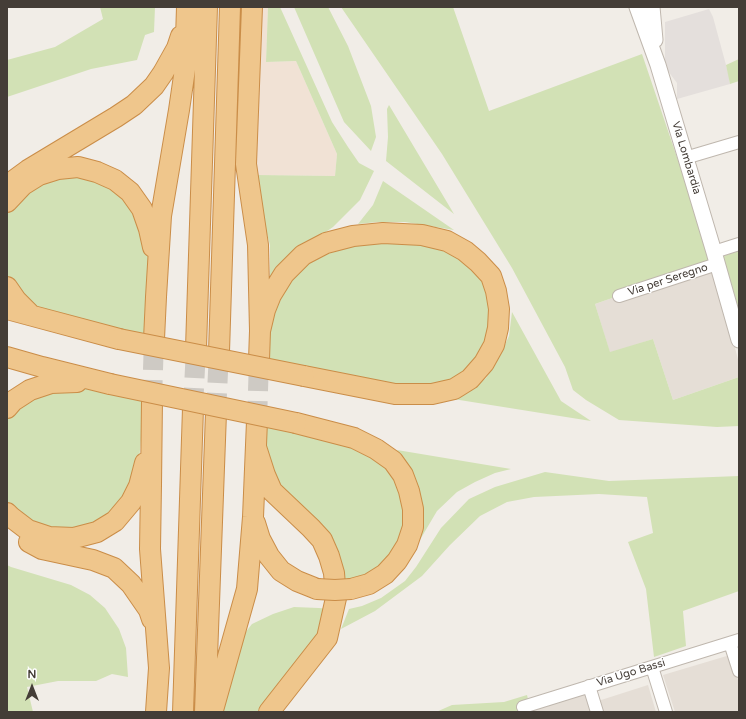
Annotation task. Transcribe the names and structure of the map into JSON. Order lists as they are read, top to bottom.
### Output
{
  "streets": {
    "street": ["Via Lombardia", "Via per Seregno", "Via Ugo Bassi"]
  },
  "crossings": [
    ["Via Lombardia", "Via per Seregno"]
  ],
  "north": "top"
}
